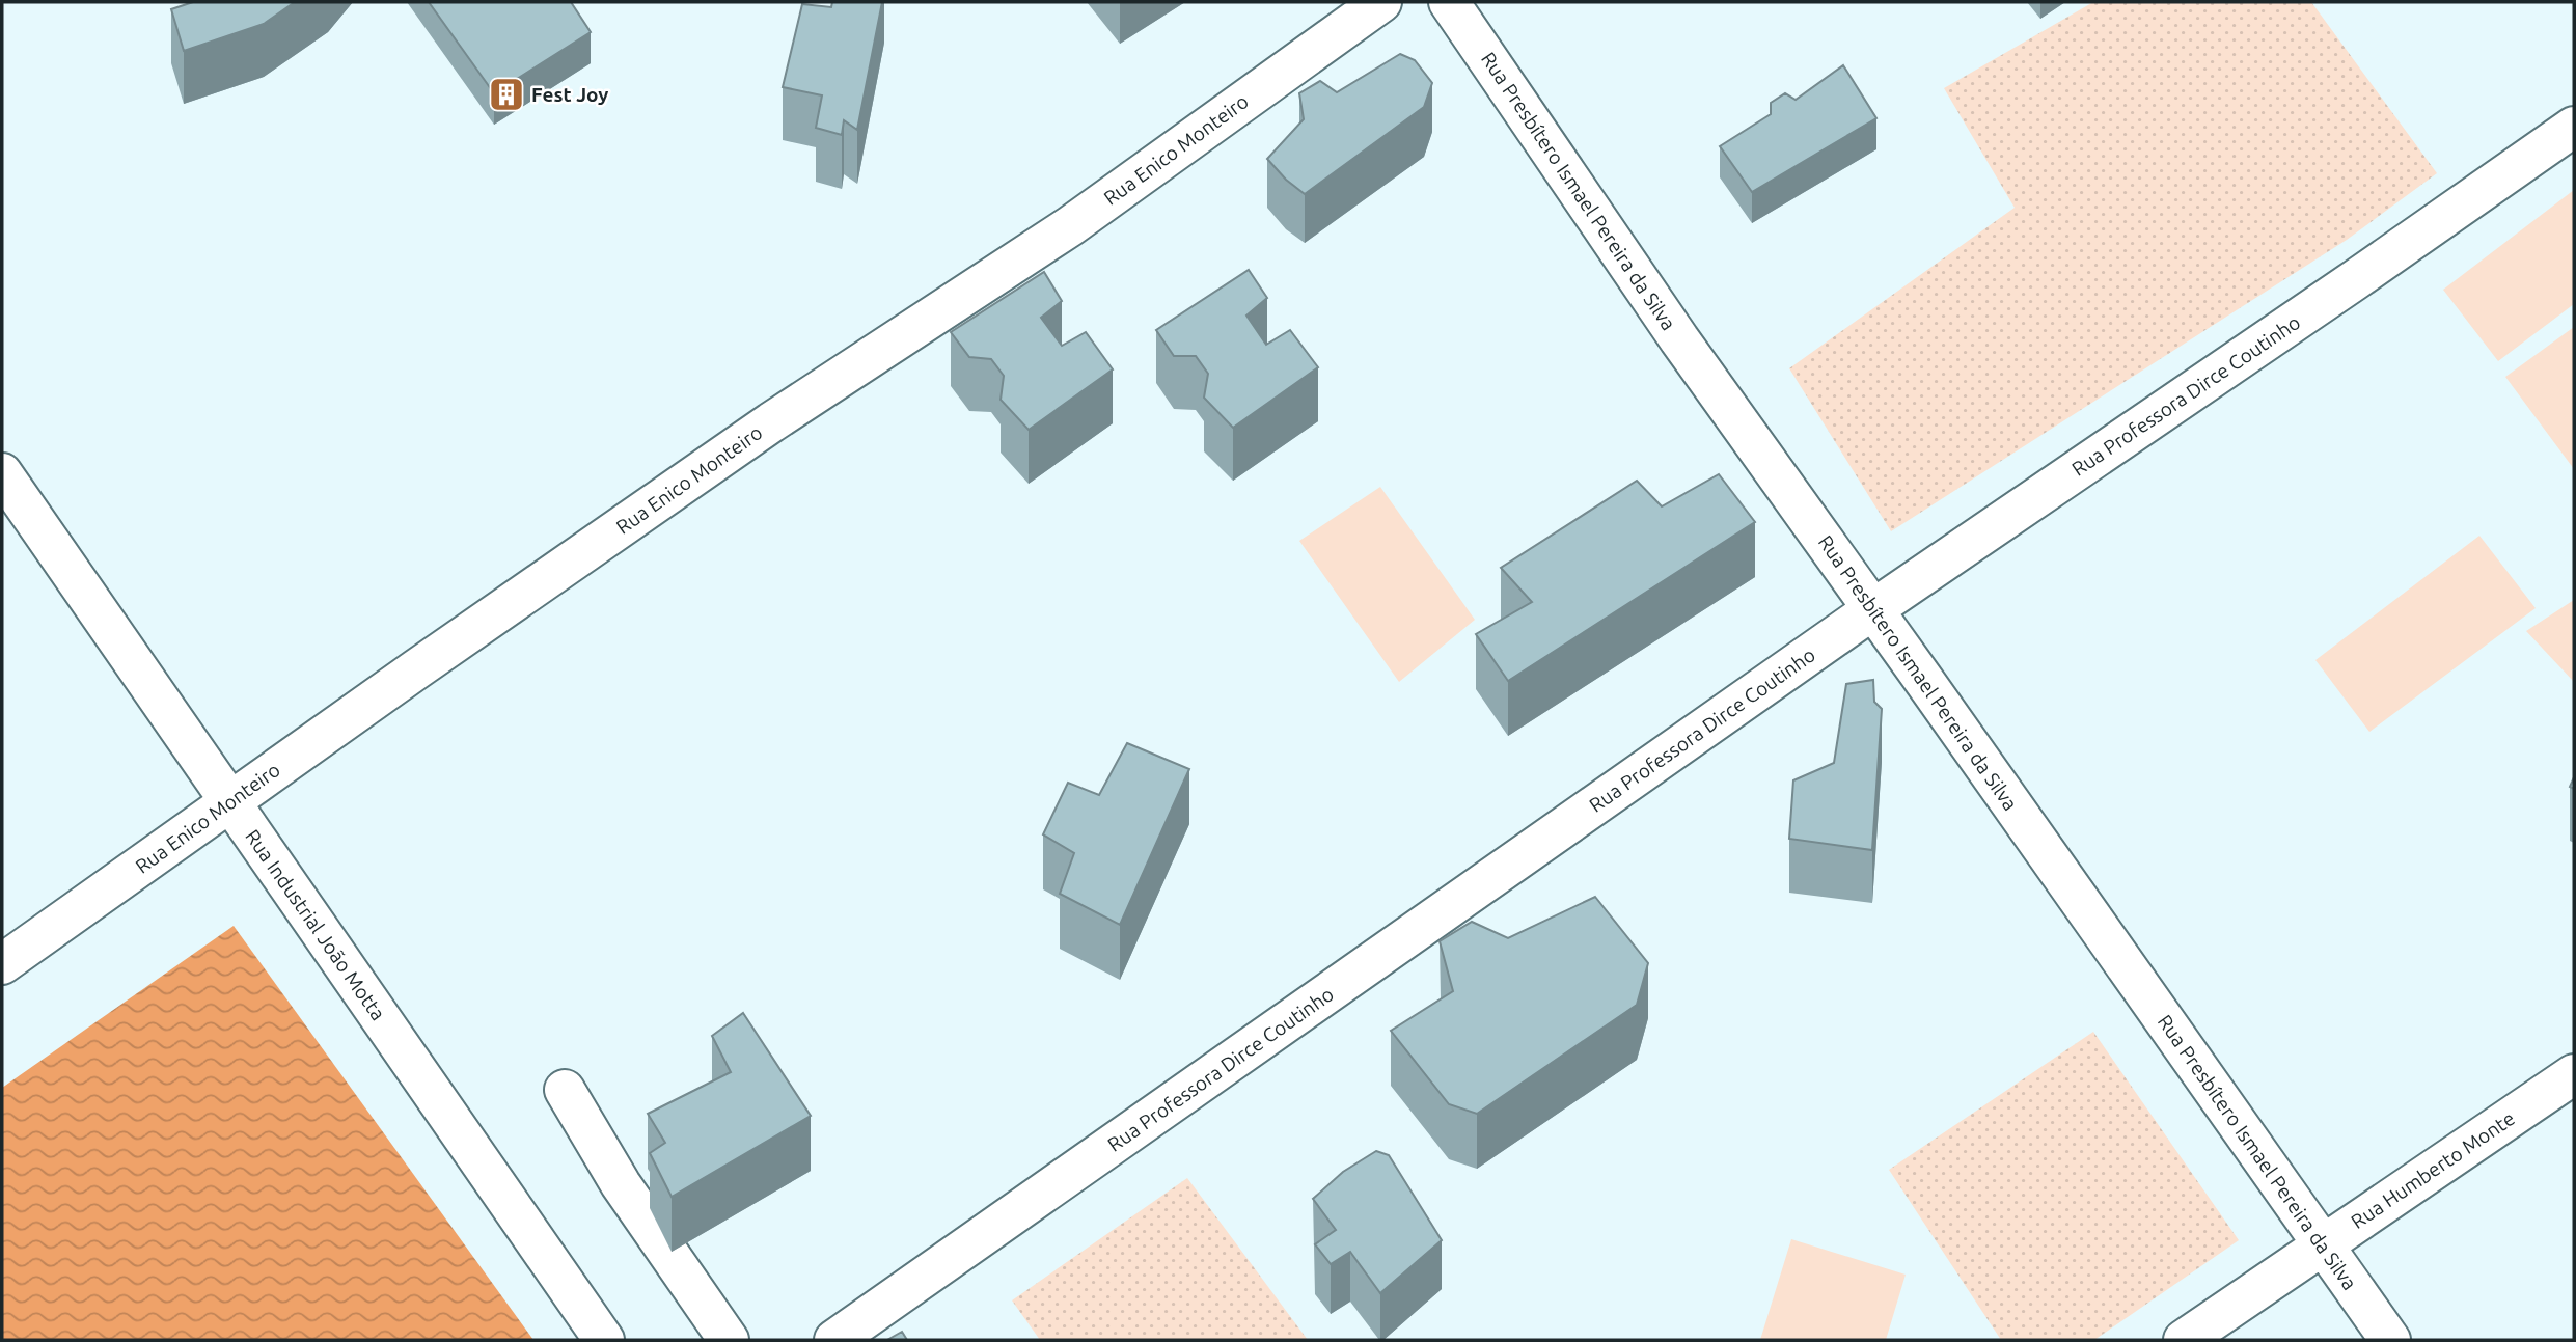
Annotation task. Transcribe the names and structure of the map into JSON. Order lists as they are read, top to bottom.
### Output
{
  "streets": {
    "street": [
      "Rua Enico Monteiro",
      "Rua Presbítero Ismael Pereira da Silva",
      "Rua Professora Dirce Coutinho",
      "Rua Industrial João Motta",
      "Rua Humberto Monte"
    ]
  },
  "crossings": [
    ["Rua Enico Monteiro", "Rua Industrial João Motta"],
    ["Rua Presbítero Ismael Pereira da Silva", "Rua Professora Dirce Coutinho"],
    ["Rua Presbítero Ismael Pereira da Silva", "Rua Humberto Monte"]
  ],
  "places": {
    "building": ["Fest Joy"]
  }
}
